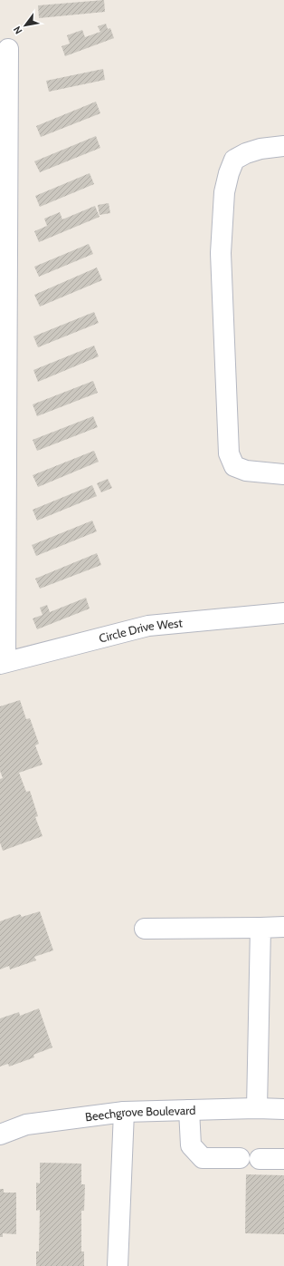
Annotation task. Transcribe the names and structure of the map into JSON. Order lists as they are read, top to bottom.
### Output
{
  "streets": {
    "street": ["Circle Drive West", "Beechgrove Boulevard"]
  },
  "north": "bottom left"
}
